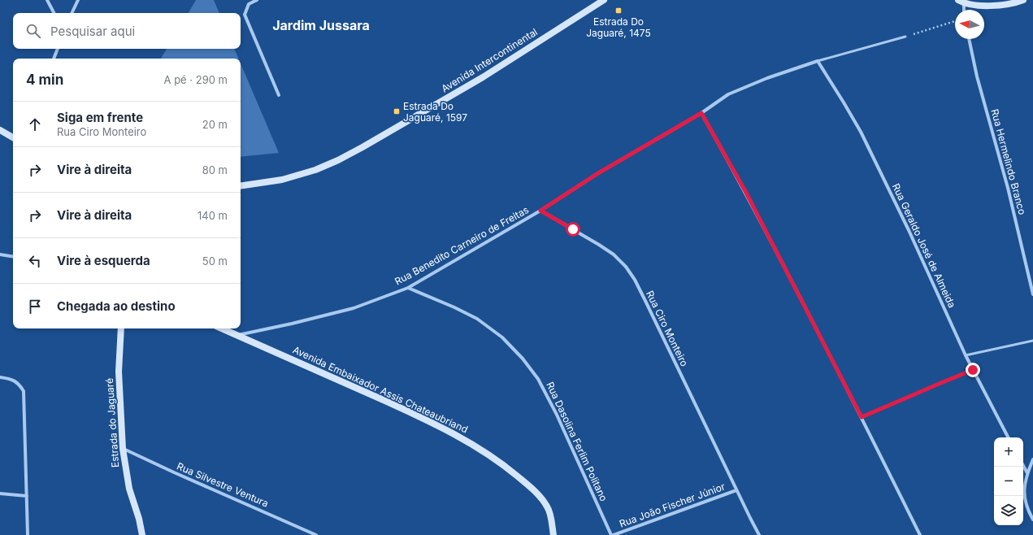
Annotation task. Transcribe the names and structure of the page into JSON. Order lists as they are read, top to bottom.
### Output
{
  "streets": {
    "street": [
      "Avenida Intercontinental",
      "Rua Hermelindo Branco",
      "Rua Benedito Carneiro de Freitas",
      "Rua Geraldo José de Almeida",
      "Rua Ciro Monteiro",
      "Avenida Embaixador Assis Chateaubriand",
      "Estrada do Jaguaré",
      "Rua Dasolina Ferlim Politano",
      "Rua Silvestre Ventura",
      "Rua João Fischer Júnior"
    ]
  },
  "crossings": [
    ["Rua Benedito Carneiro de Freitas", "Rua Geraldo José de Almeida"],
    ["Rua Benedito Carneiro de Freitas", "Rua Ciro Monteiro"],
    ["Rua Benedito Carneiro de Freitas", "Avenida Embaixador Assis Chateaubriand"],
    ["Rua Benedito Carneiro de Freitas", "Rua Dasolina Ferlim Politano"],
    ["Rua Ciro Monteiro", "Rua João Fischer Júnior"],
    ["Estrada do Jaguaré", "Rua Silvestre Ventura"]
  ],
  "districts": ["Jardim Jussara"],
  "places": {
    "transit": ["Estrada Do Jaguaré, 1475", "Estrada Do Jaguaré, 1597"]
  },
  "north": "left",
  "page": {
    "search": "Pesquisar aqui",
    "heading": ["4 min", "A pé · 290 m"],
    "list": [
      ["Siga em frente", "Rua Ciro Monteiro", "20 m"],
      ["Vire à direita", "80 m"],
      ["Vire à direita", "140 m"],
      ["Vire à esquerda", "50 m"],
      "Chegada ao destino"
    ],
    "map_buttons": ["+", "−"]
  }
}
